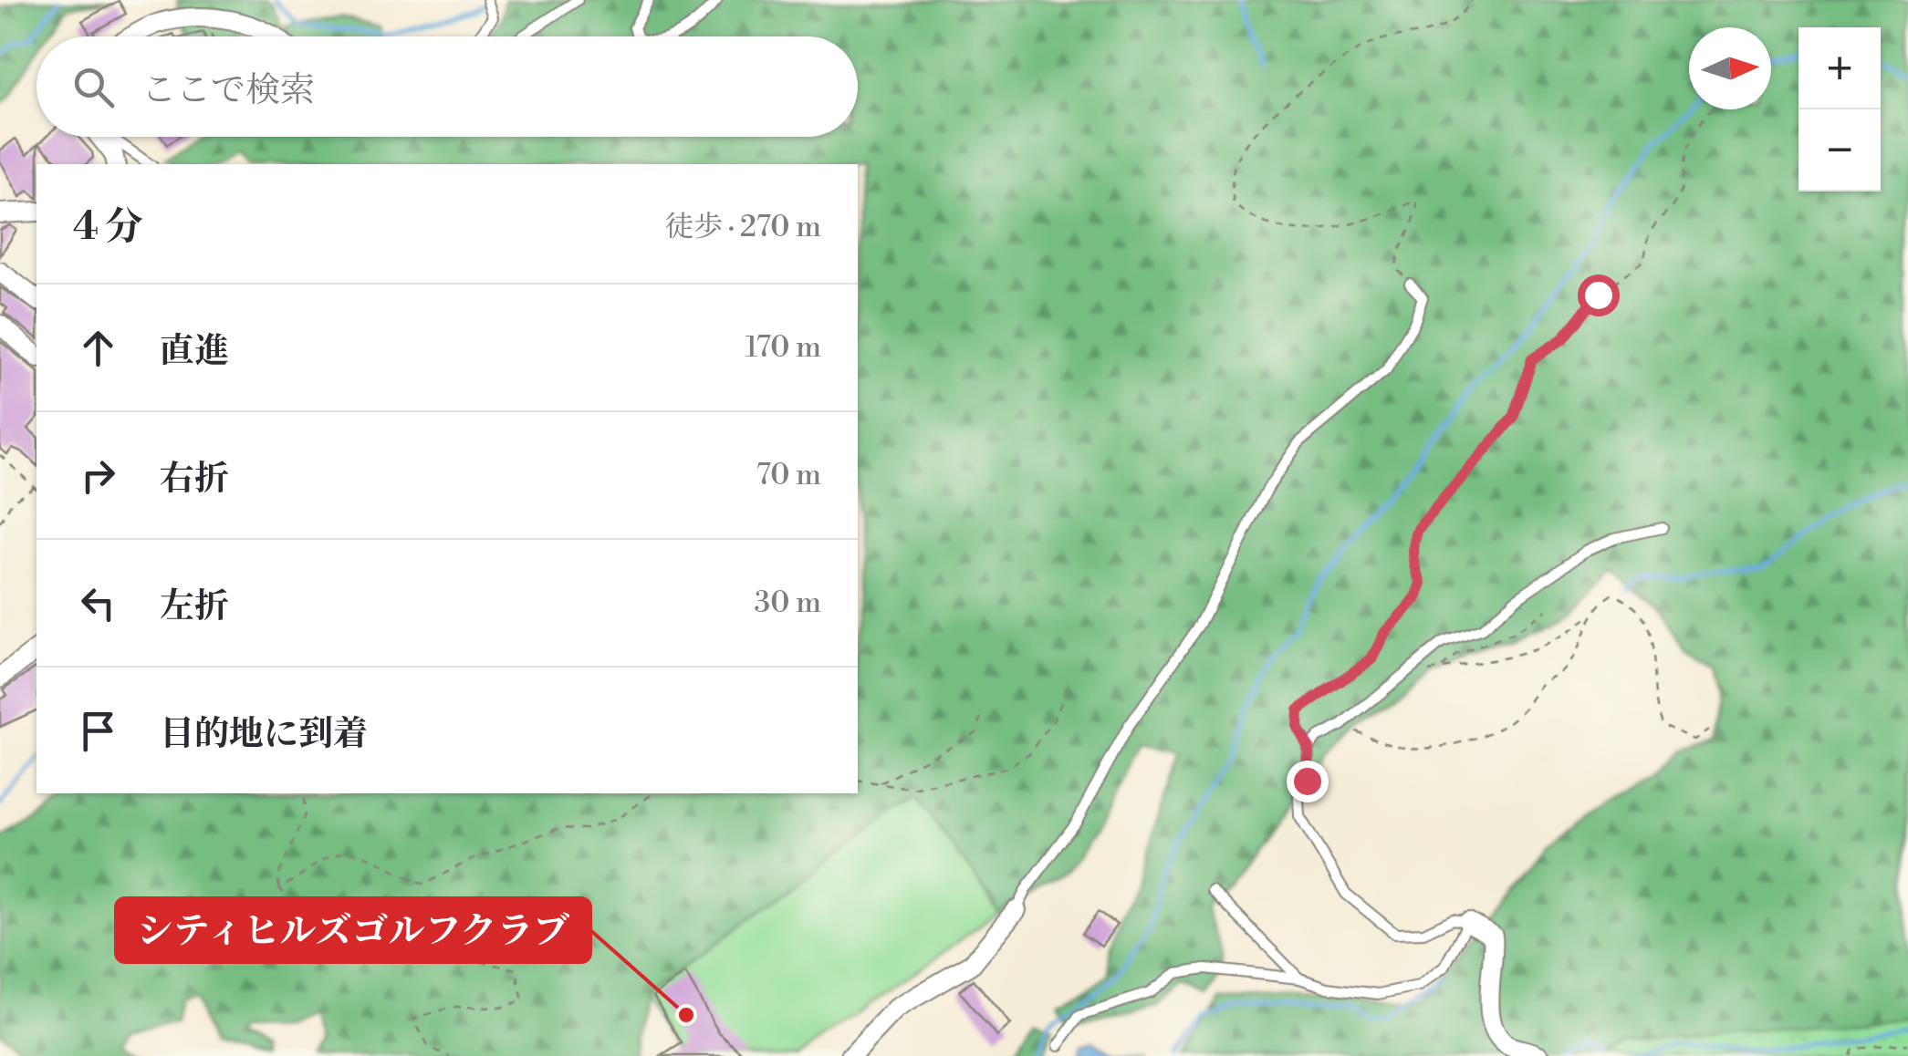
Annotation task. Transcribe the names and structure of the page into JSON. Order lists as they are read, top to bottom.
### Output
{
  "places": ["シティヒルズゴルフクラブ"],
  "north": "right",
  "page": {
    "map_buttons": ["+", "−"],
    "search": "ここで検索",
    "heading": ["4 分", "徒歩 · 270 m"],
    "list": [
      ["直進", "170 m"],
      ["右折", "70 m"],
      ["左折", "30 m"],
      "目的地に到着"
    ]
  }
}
